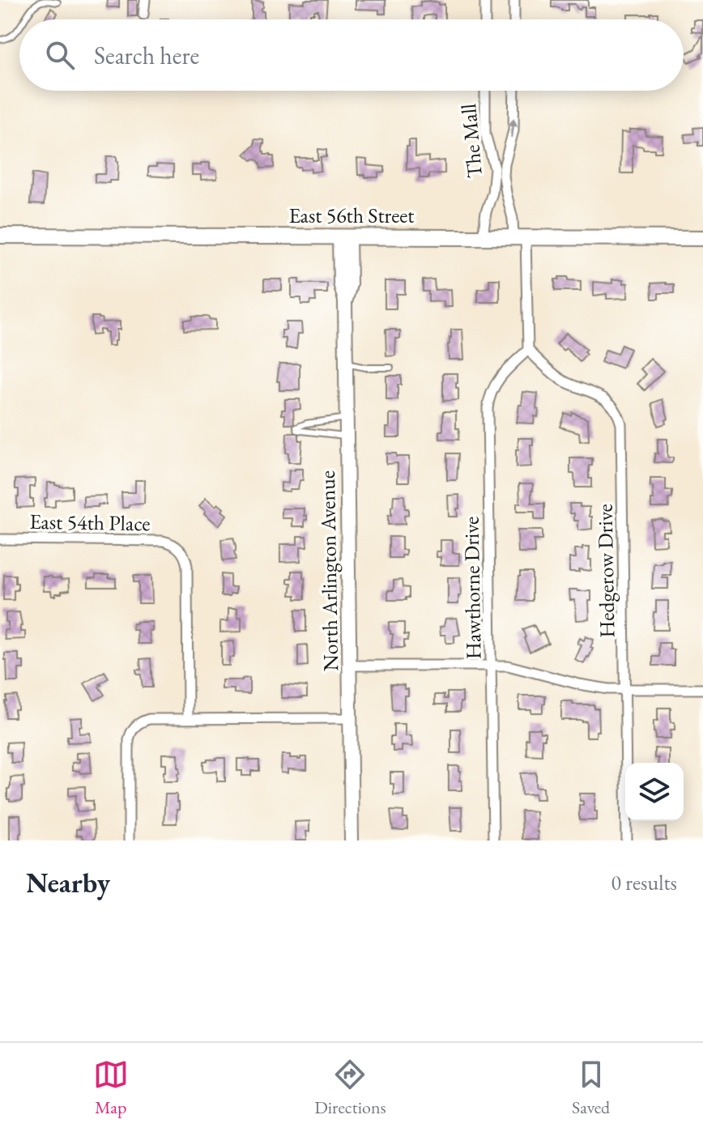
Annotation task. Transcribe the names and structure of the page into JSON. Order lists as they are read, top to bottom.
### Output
{
  "streets": {
    "main road": ["East 56th Street", "North Arlington Avenue"],
    "street": [
      "The Mall",
      "East 54th Place",
      "Hedgerow Drive",
      "Hawthorne Drive"
    ]
  },
  "crossings": [
    ["The Mall", "East 56th Street"],
    ["The Mall", "Hedgerow Drive"],
    ["The Mall", "Hawthorne Drive"],
    ["East 56th Street", "North Arlington Avenue"],
    ["Hedgerow Drive", "Hawthorne Drive"]
  ],
  "page": {
    "search": "Search here",
    "heading": ["Nearby", "0 results"],
    "nav": ["Map", "Directions", "Saved"]
  }
}
